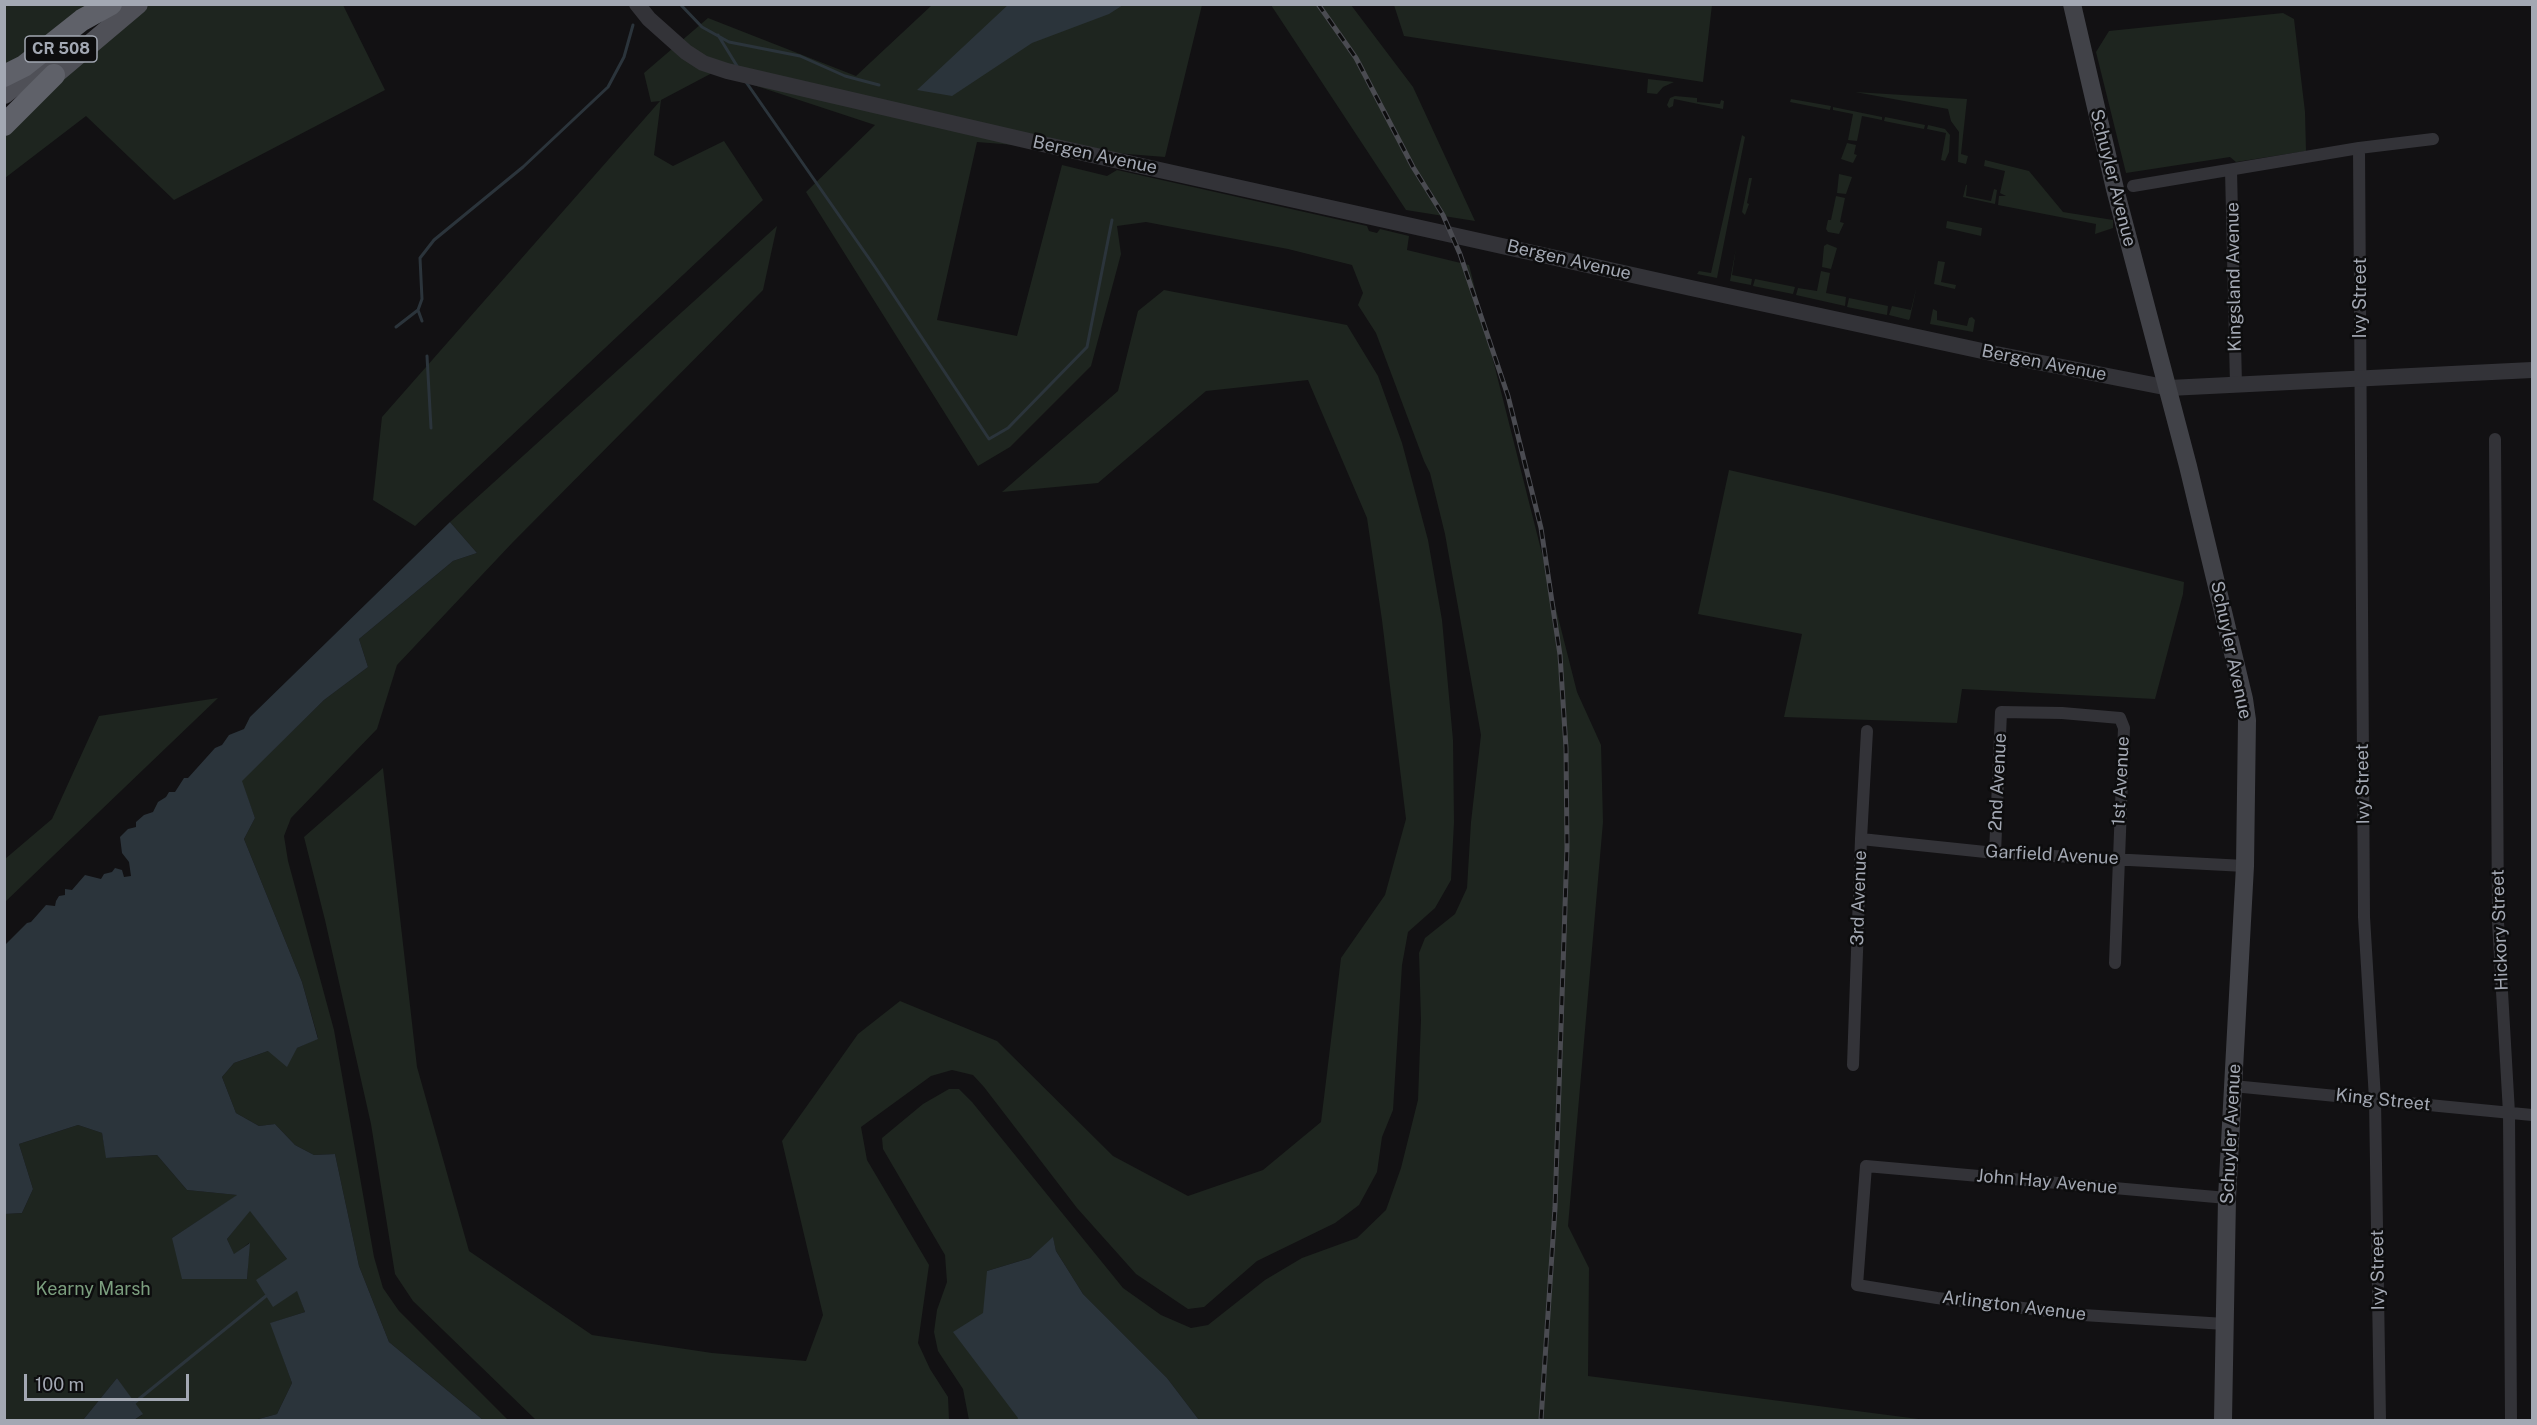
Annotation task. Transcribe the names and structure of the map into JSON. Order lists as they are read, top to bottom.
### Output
{
  "streets": {
    "main road": ["CR 508", "Schuyler Avenue"],
    "street": [
      "Bergen Avenue",
      "Kingsland Avenue",
      "Ivy Street",
      "1st Avenue",
      "2nd Avenue",
      "Garfield Avenue",
      "3rd Avenue",
      "Hickory Street",
      "King Street",
      "John Hay Avenue",
      "Arlington Avenue"
    ]
  },
  "crossings": [
    ["Bergen Avenue", "Schuyler Avenue"],
    ["Bergen Avenue", "Kingsland Avenue"],
    ["Bergen Avenue", "Ivy Street"],
    ["Schuyler Avenue", "Garfield Avenue"],
    ["Schuyler Avenue", "King Street"],
    ["Schuyler Avenue", "John Hay Avenue"],
    ["Schuyler Avenue", "Arlington Avenue"],
    ["Ivy Street", "King Street"],
    ["1st Avenue", "2nd Avenue"],
    ["1st Avenue", "Garfield Avenue"],
    ["2nd Avenue", "Garfield Avenue"],
    ["Garfield Avenue", "3rd Avenue"],
    ["Hickory Street", "King Street"],
    ["John Hay Avenue", "Arlington Avenue"]
  ],
  "parks": ["Kearny Marsh"],
  "scale_bar": "100 m"
}
